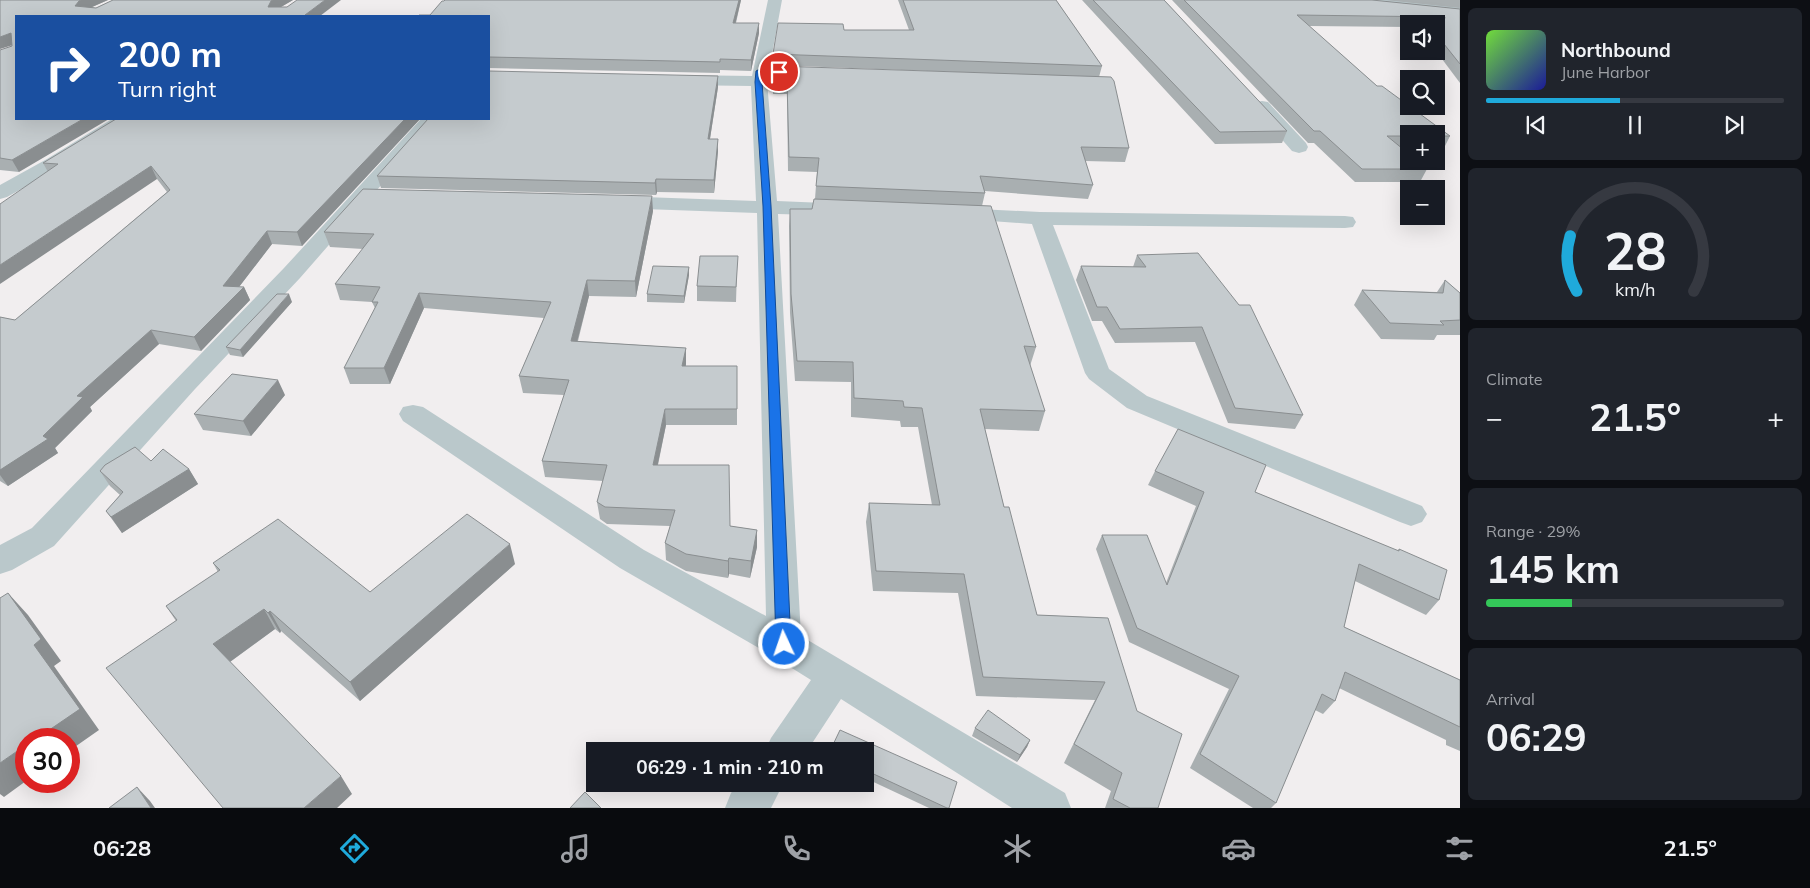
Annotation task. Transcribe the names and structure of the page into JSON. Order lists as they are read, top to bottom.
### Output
{
  "page": {
    "map_buttons": ["+", "−"],
    "turn": ["200 m", "Turn right"],
    "song": ["Northbound", "June Harbor"],
    "tile": [
      "Climate",
      ["Range · 29%", "145 km"],
      ["Arrival", "06:29"]
    ],
    "heat": ["−", "21.5°", "+"],
    "limit": "30",
    "trip": "06:29 · 1 min · 210 m",
    "tabs": ["06:28", "21.5°"],
    "gauge": ["28", "km/h"]
  }
}
